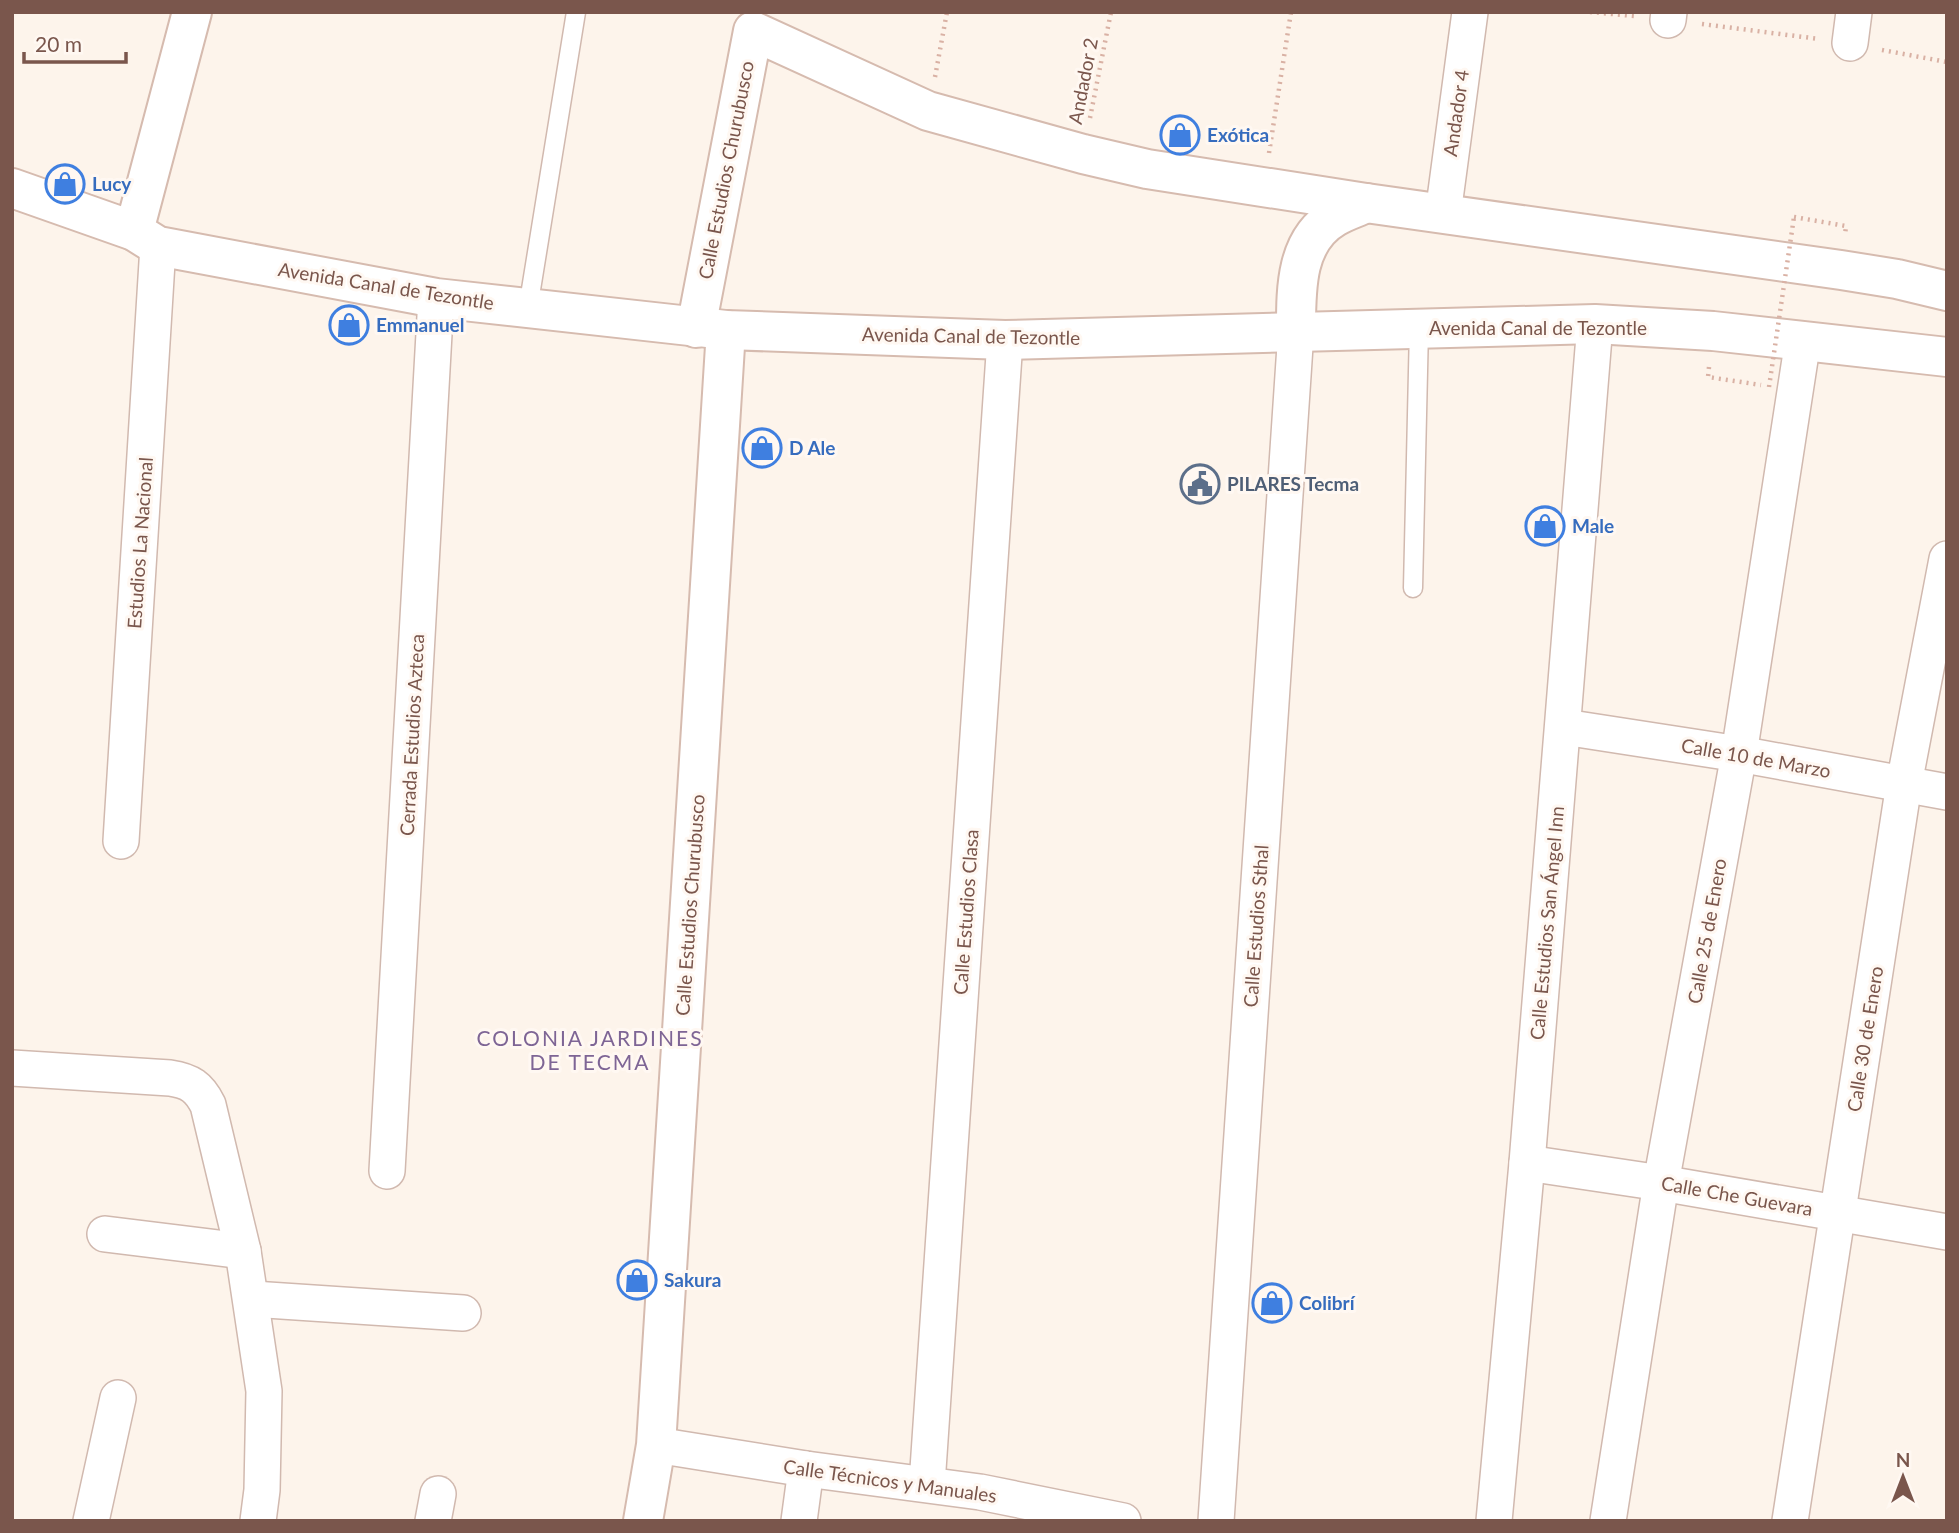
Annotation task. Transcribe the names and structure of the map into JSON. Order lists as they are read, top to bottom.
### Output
{
  "streets": {
    "street": [
      "Andador 4",
      "Calle Estudios Churubusco",
      "Avenida Canal de Tezontle",
      "Estudios La Nacional",
      "Cerrada Estudios Azteca",
      "Calle 10 de Marzo",
      "Calle Estudios Clasa",
      "Calle Estudios San Ángel Inn",
      "Calle Estudios Sthal",
      "Calle 25 de Enero",
      "Calle 30 de Enero",
      "Calle Che Guevara",
      "Calle Técnicos y Manuales"
    ],
    "path": ["Andador 2"]
  },
  "crossings": [
    ["Calle Estudios Churubusco", "Avenida Canal de Tezontle"],
    ["Calle Estudios Churubusco", "Calle Técnicos y Manuales"],
    ["Avenida Canal de Tezontle", "Estudios La Nacional"],
    ["Avenida Canal de Tezontle", "Cerrada Estudios Azteca"],
    ["Avenida Canal de Tezontle", "Calle Estudios Clasa"],
    ["Avenida Canal de Tezontle", "Calle Estudios San Ángel Inn"],
    ["Avenida Canal de Tezontle", "Calle Estudios Sthal"],
    ["Avenida Canal de Tezontle", "Calle 25 de Enero"],
    ["Calle 10 de Marzo", "Calle Estudios San Ángel Inn"],
    ["Calle 10 de Marzo", "Calle 25 de Enero"],
    ["Calle 10 de Marzo", "Calle 30 de Enero"],
    ["Calle Estudios Clasa", "Calle Técnicos y Manuales"],
    ["Calle Estudios San Ángel Inn", "Calle Che Guevara"],
    ["Calle 25 de Enero", "Calle Che Guevara"],
    ["Calle 30 de Enero", "Calle Che Guevara"]
  ],
  "districts": ["COLONIA JARDINES DE TECMA"],
  "places": {
    "shop": [
      "Exótica",
      "Lucy",
      "Emmanuel",
      "D Ale",
      "Male",
      "Sakura",
      "Colibrí"
    ],
    "public building": ["PILARES Tecma"]
  },
  "scale_bar": "20 m",
  "north": "top"
}
